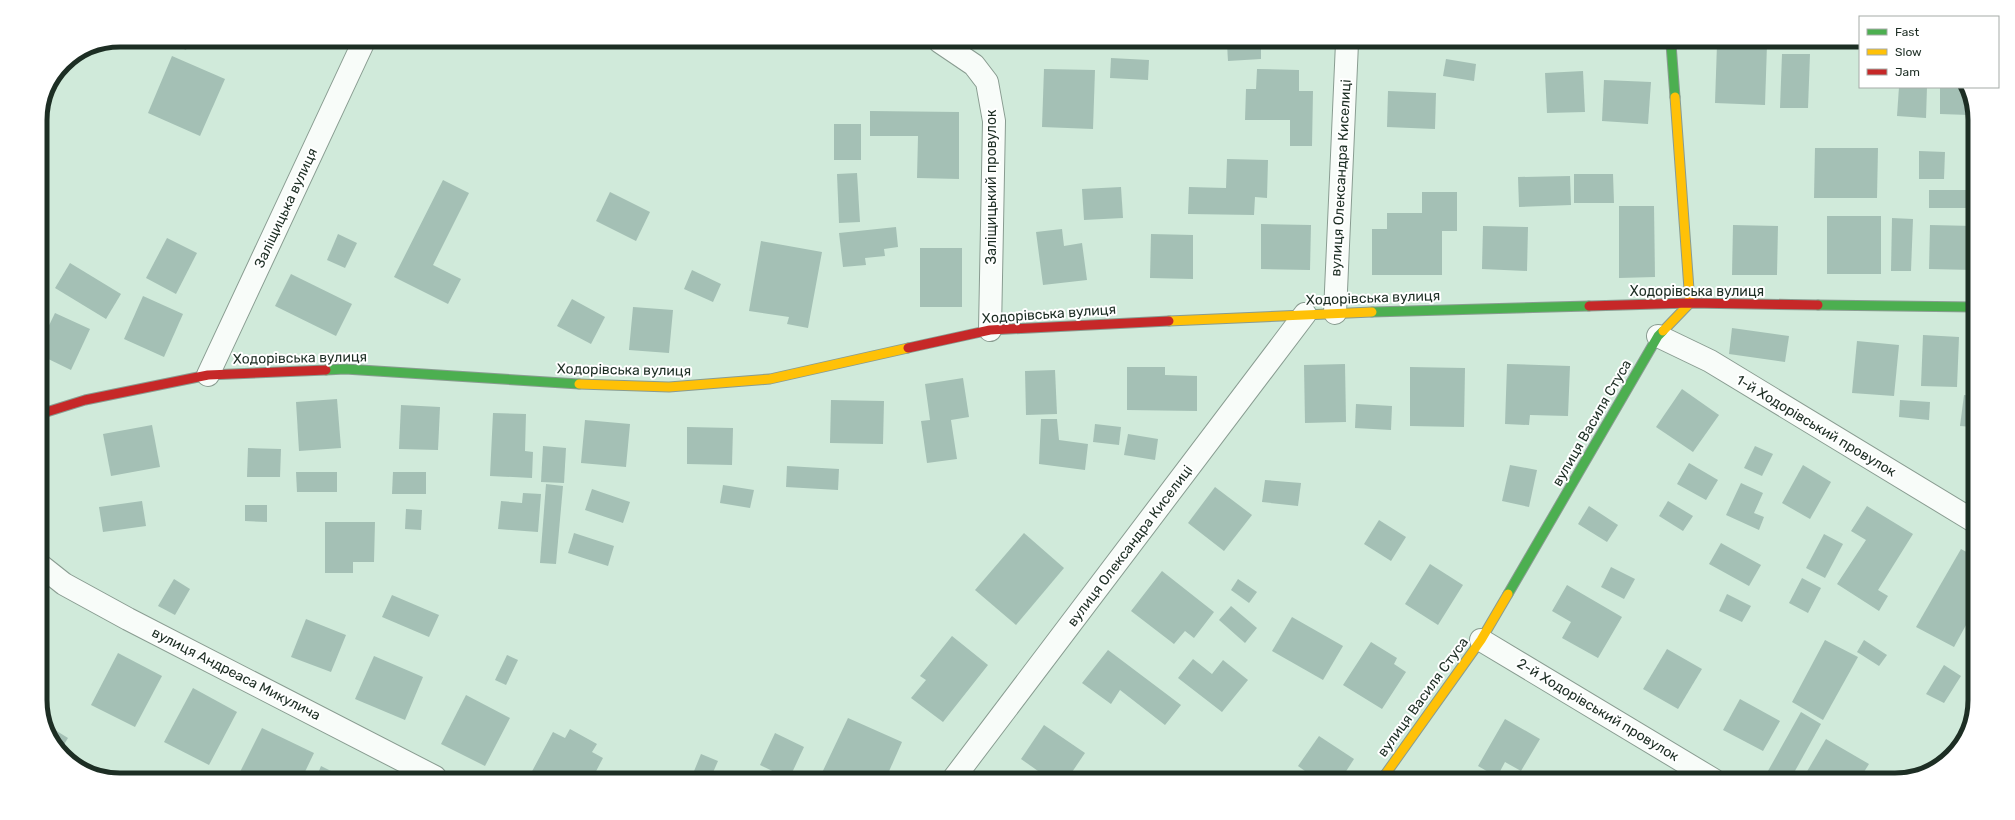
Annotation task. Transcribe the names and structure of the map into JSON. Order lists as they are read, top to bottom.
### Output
{
  "streets": {
    "street": [
      "вулиця Олександра Киселиці",
      "Заліщицький провулок",
      "Заліщицька вулиця",
      "Ходорівська вулиця",
      "вулиця Василя Стуса",
      "1-й Ходорівський провулок",
      "вулиця Андреаса Микулича",
      "2-й Ходорівський провулок"
    ]
  },
  "crossings": [
    ["вулиця Олександра Киселиці", "Ходорівська вулиця"],
    ["Заліщицький провулок", "Ходорівська вулиця"],
    ["Заліщицька вулиця", "Ходорівська вулиця"],
    ["Ходорівська вулиця", "вулиця Василя Стуса"],
    ["вулиця Василя Стуса", "1-й Ходорівський провулок"],
    ["вулиця Василя Стуса", "2-й Ходорівський провулок"]
  ],
  "legend": ["Fast", "Slow", "Jam"]
}
